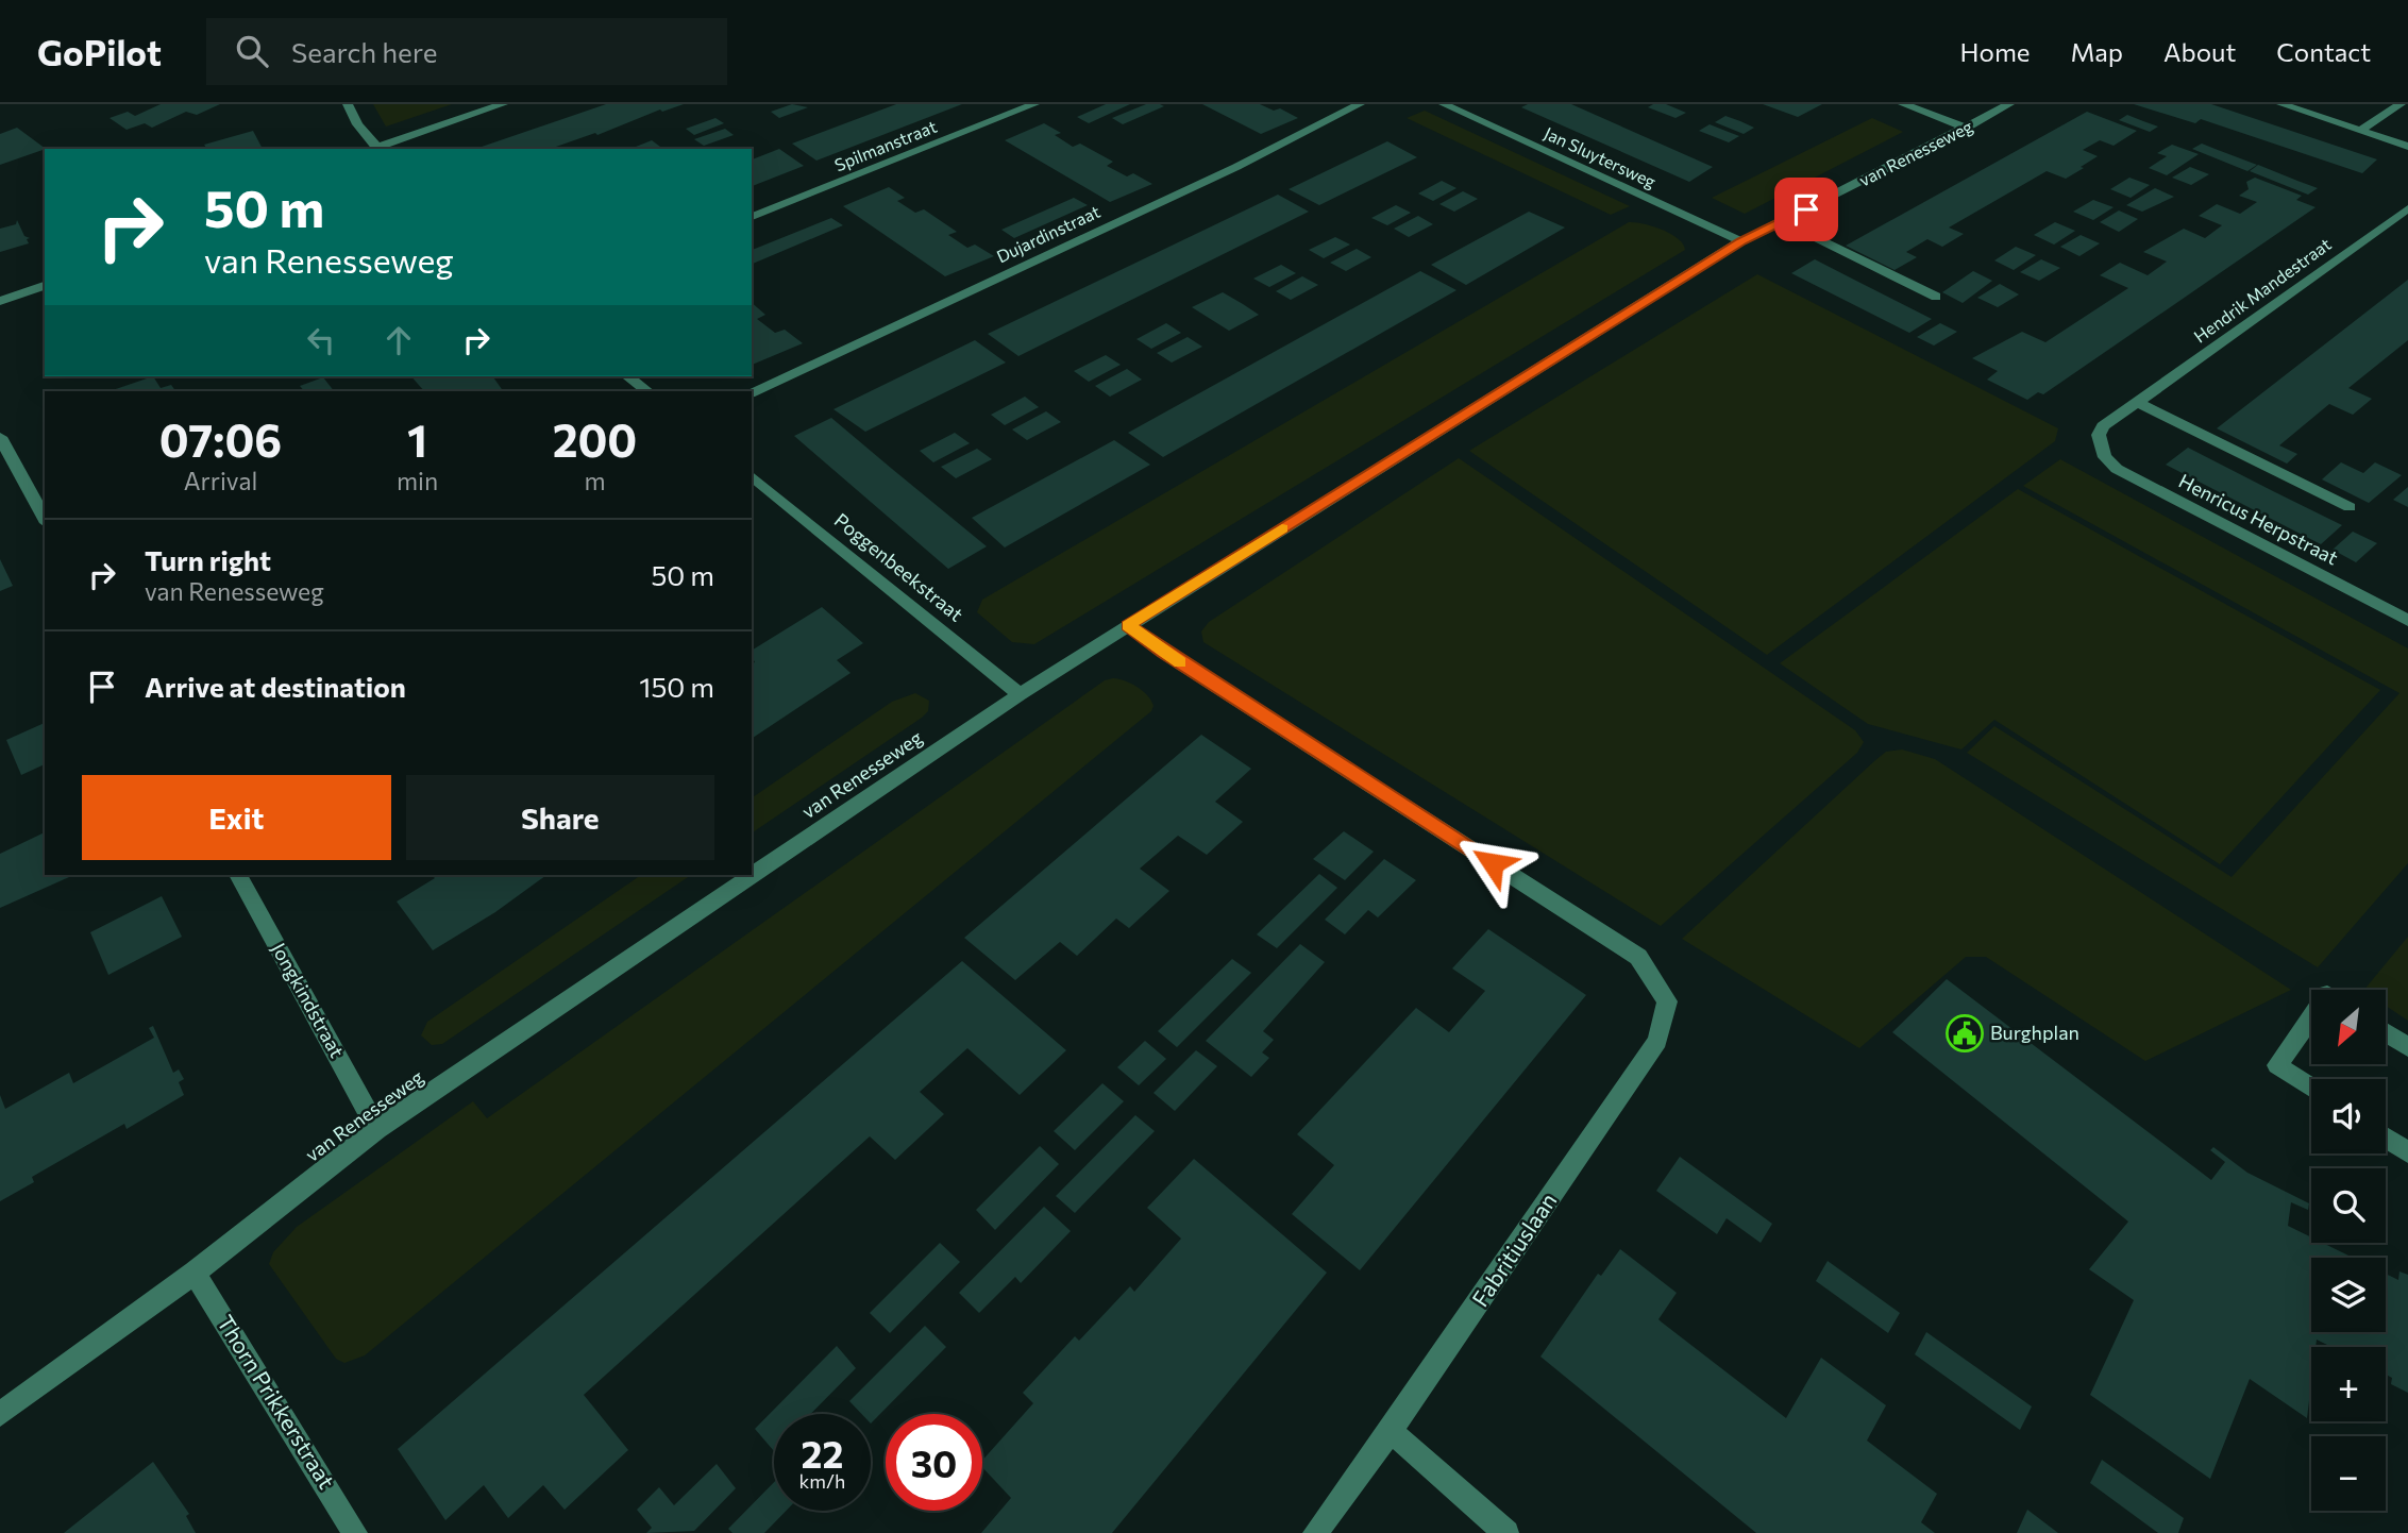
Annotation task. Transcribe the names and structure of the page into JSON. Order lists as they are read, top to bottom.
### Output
{
  "streets": {
    "street": [
      "Spilmanstraat",
      "van Renesseweg",
      "Jan Sluytersweg",
      "Dujardinstraat",
      "Hendrik Mandestraat",
      "Henricus Herpstraat",
      "Poggenbeekstraat",
      "Jongkindstraat",
      "Fabritiuslaan",
      "Thorn Prikkerstraat"
    ]
  },
  "crossings": [
    ["van Renesseweg", "Jan Sluytersweg"],
    ["van Renesseweg", "Poggenbeekstraat"],
    ["van Renesseweg", "Jongkindstraat"],
    ["van Renesseweg", "Fabritiuslaan"],
    ["van Renesseweg", "Thorn Prikkerstraat"],
    ["Hendrik Mandestraat", "Henricus Herpstraat"]
  ],
  "places": {
    "public building": ["Burghplan"]
  },
  "north": "bottom left",
  "page": {
    "header": "GoPilot",
    "search": "Search here",
    "nav": [
      "Home",
      "Map",
      "About",
      "Contact"
    ],
    "turn": ["50 m", "van Renesseweg"],
    "eta": [
      "07:06",
      "Arrival",
      "1",
      "min",
      "200",
      "m"
    ],
    "list": [
      {
        "name": "Turn right",
        "note": "van Renesseweg",
        "value": "50 m"
      },
      {
        "name": "Arrive at destination",
        "value": "150 m"
      }
    ],
    "buttons": ["Exit", "Share"],
    "map_buttons": ["+", "−"],
    "speed": "22 km/h",
    "limit": "30"
  }
}
